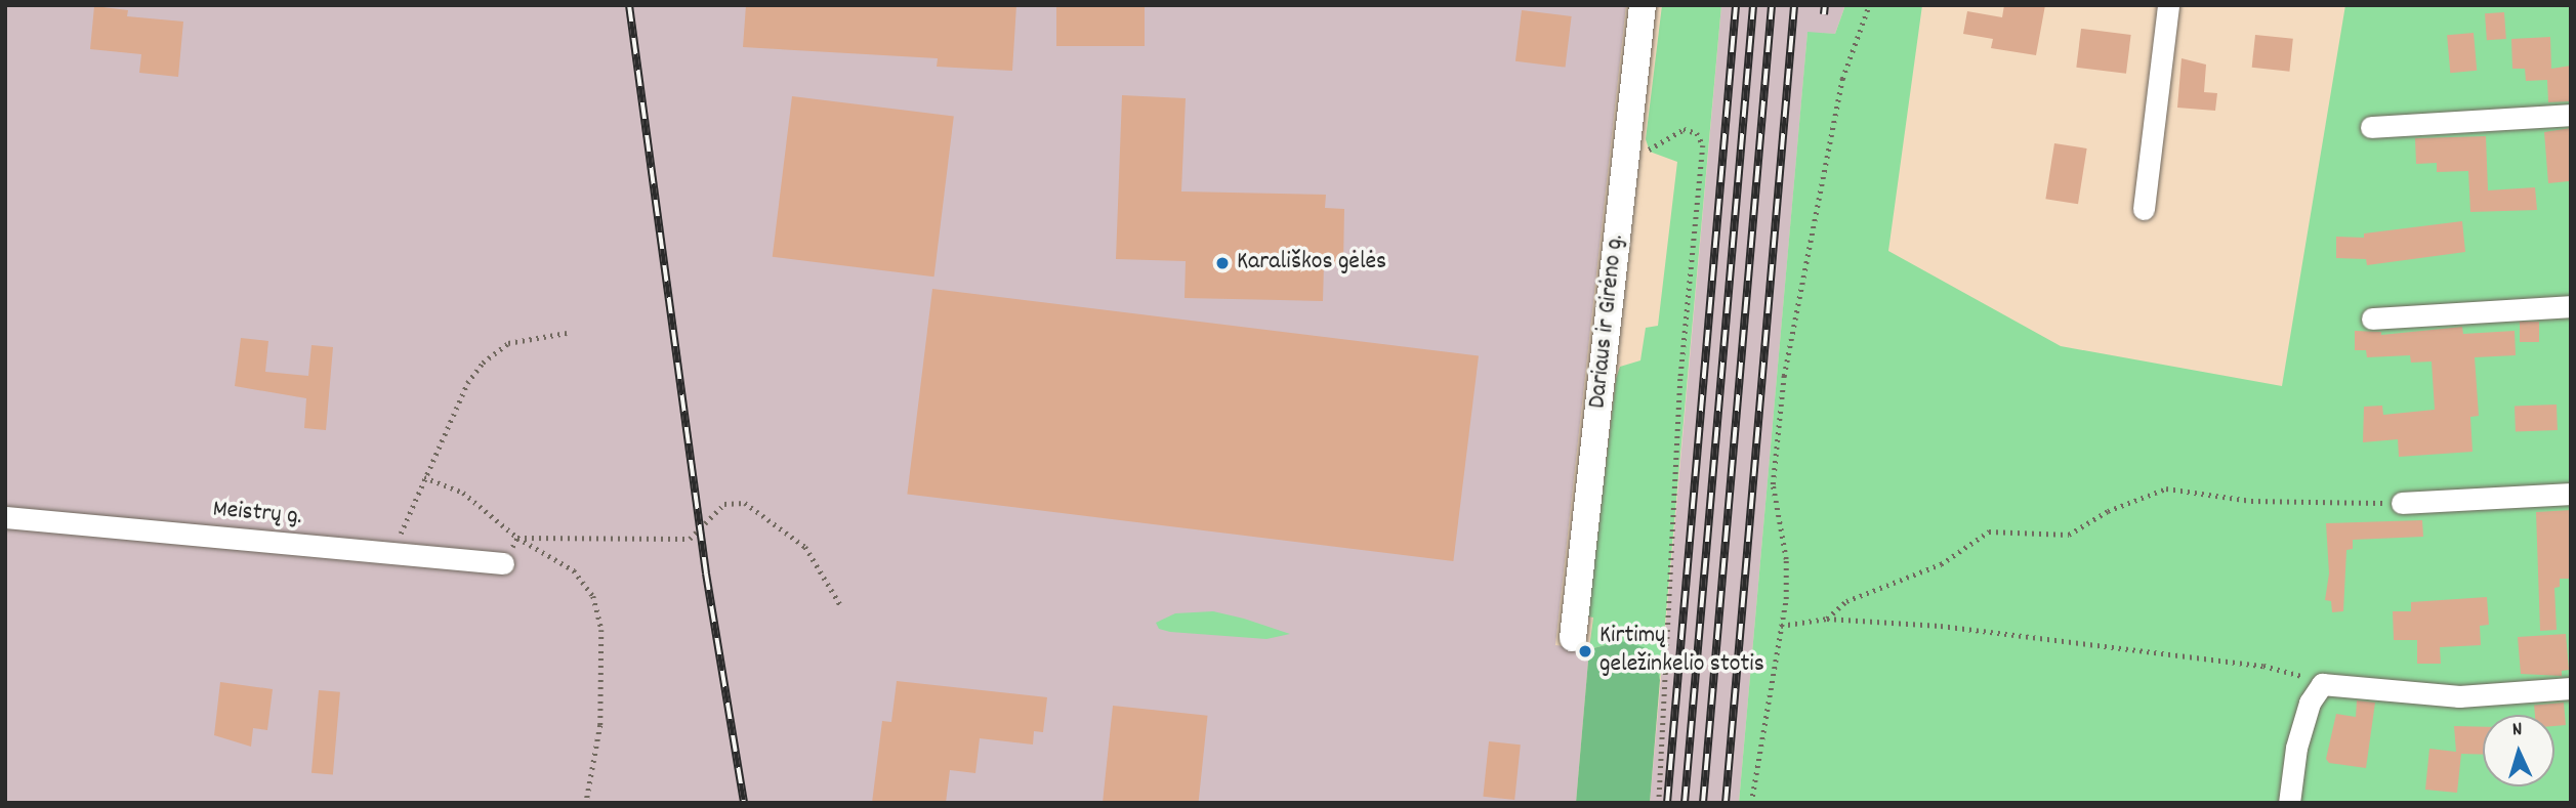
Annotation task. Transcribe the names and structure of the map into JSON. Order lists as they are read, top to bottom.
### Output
{
  "streets": {
    "street": ["Dariaus ir Girėno g.", "Meistrų g."]
  },
  "places": ["Karališkos gėlės", "Kirtimų geležinkelio stotis"],
  "north": "top"
}
